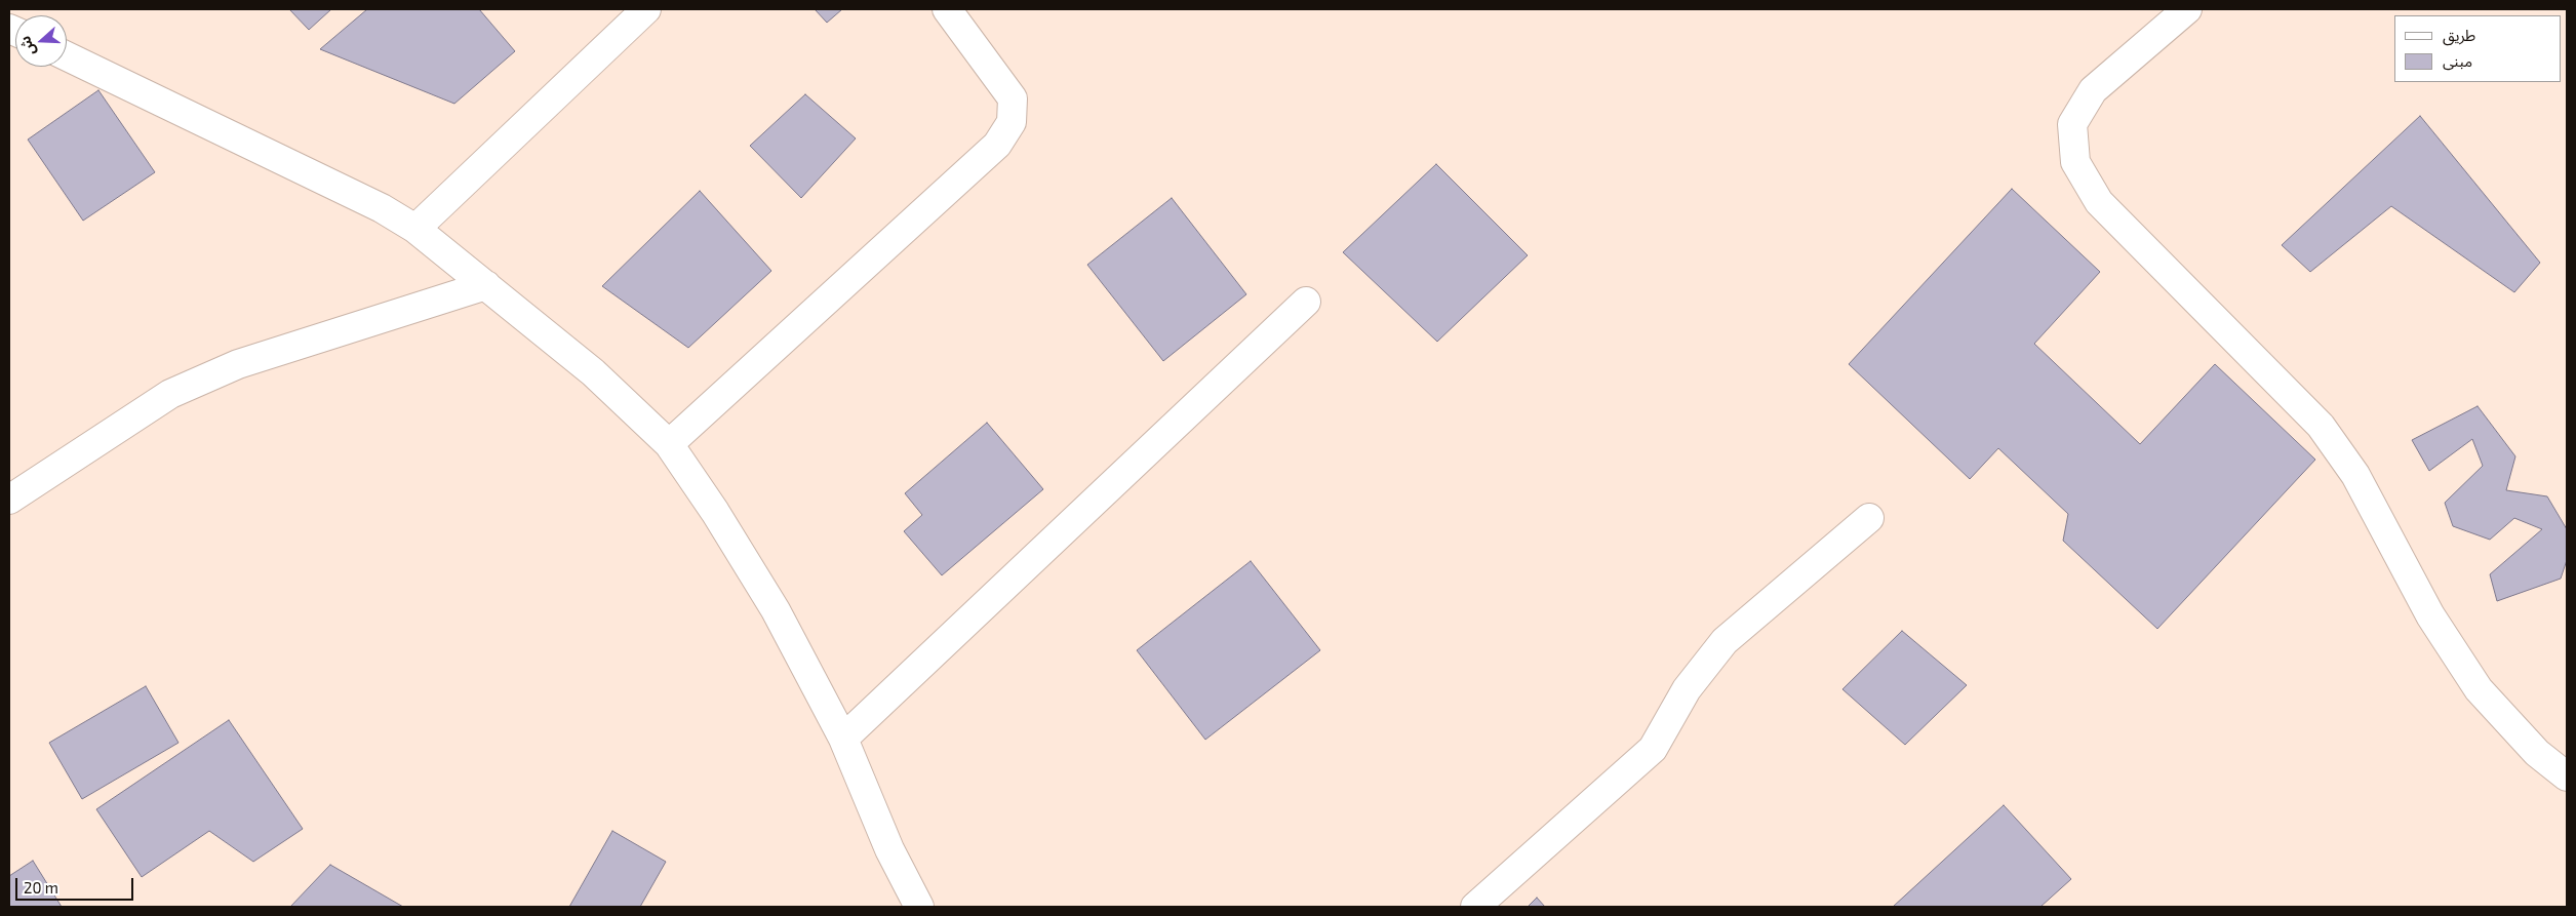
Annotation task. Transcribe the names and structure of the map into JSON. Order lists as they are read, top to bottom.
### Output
{
  "legend": ["طريق", "مبنى"],
  "scale_bar": "20 m",
  "north": "left"
}
